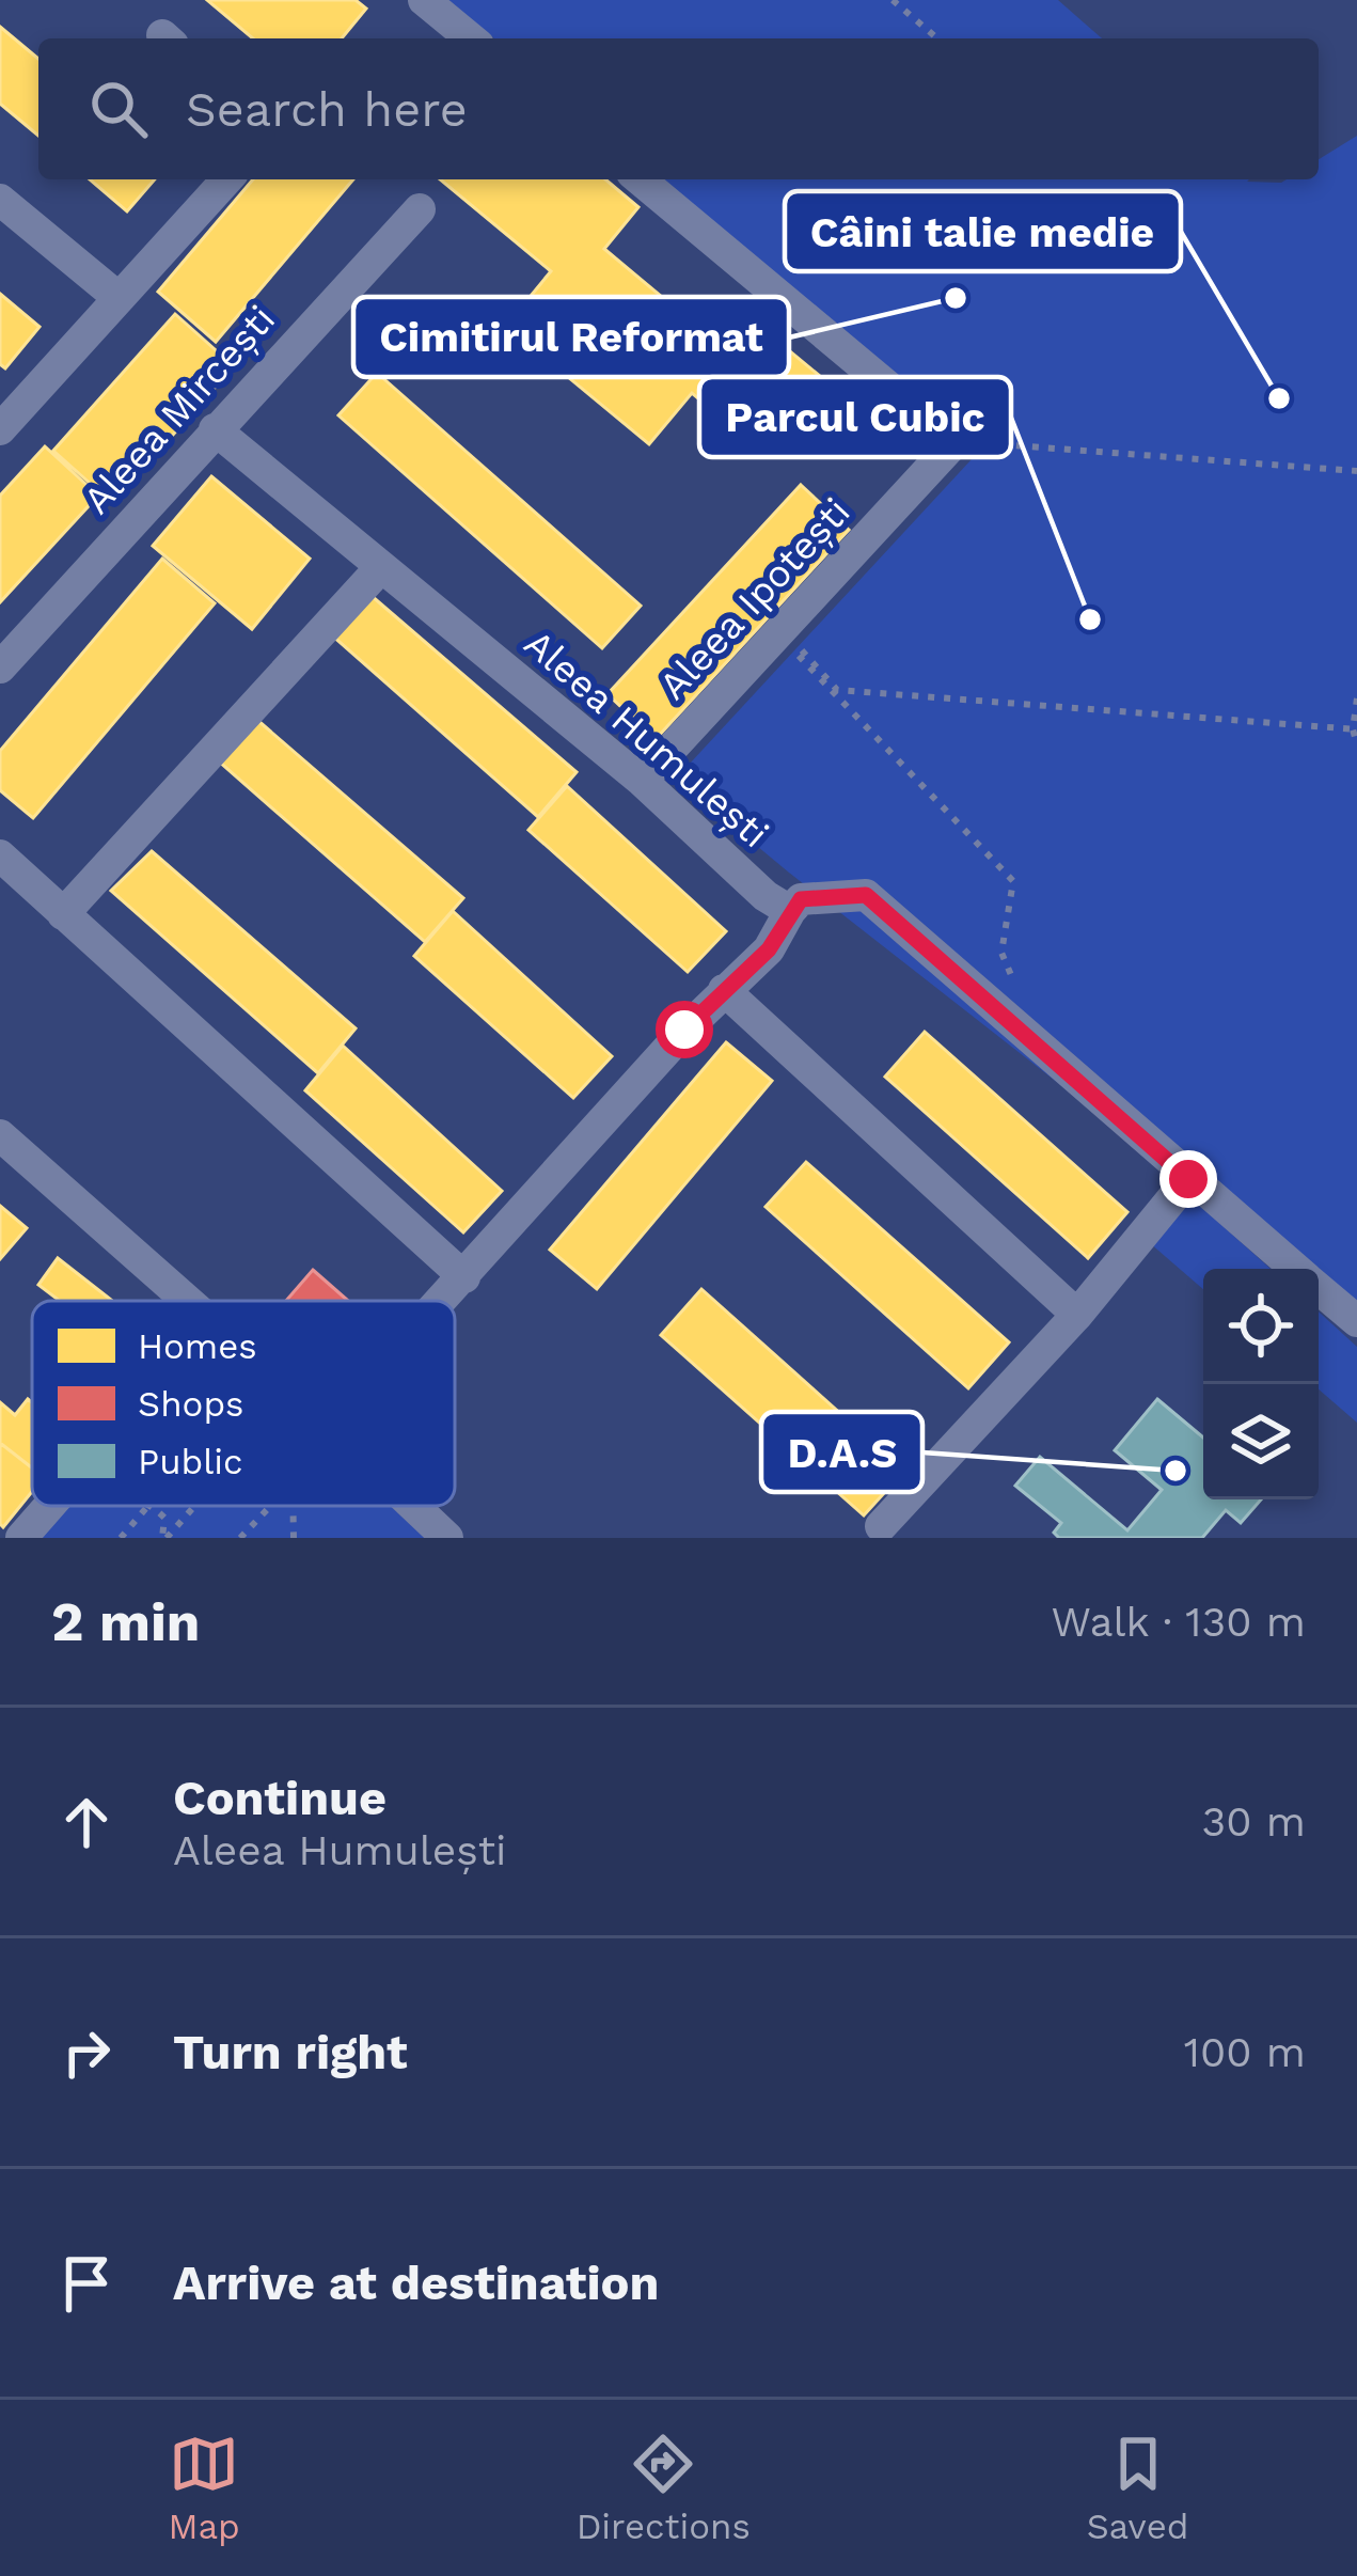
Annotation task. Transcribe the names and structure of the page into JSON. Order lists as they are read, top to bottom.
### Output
{
  "streets": {
    "street": ["Aleea Mircești", "Aleea Ipotești", "Aleea Humulești"]
  },
  "crossings": [
    ["Aleea Mircești", "Aleea Humulești"],
    ["Aleea Ipotești", "Aleea Humulești"]
  ],
  "places": [
    "Cimitirul Reformat",
    "Câini talie medie",
    "Parcul Cubic",
    "D.A.S"
  ],
  "legend": ["Homes", "Shops", "Public"],
  "page": {
    "search": "Search here",
    "heading": ["2 min", "Walk · 130 m"],
    "list": [
      ["Continue", "Aleea Humulești", "30 m"],
      ["Turn right", "100 m"],
      "Arrive at destination"
    ],
    "nav": ["Map", "Directions", "Saved"]
  }
}
